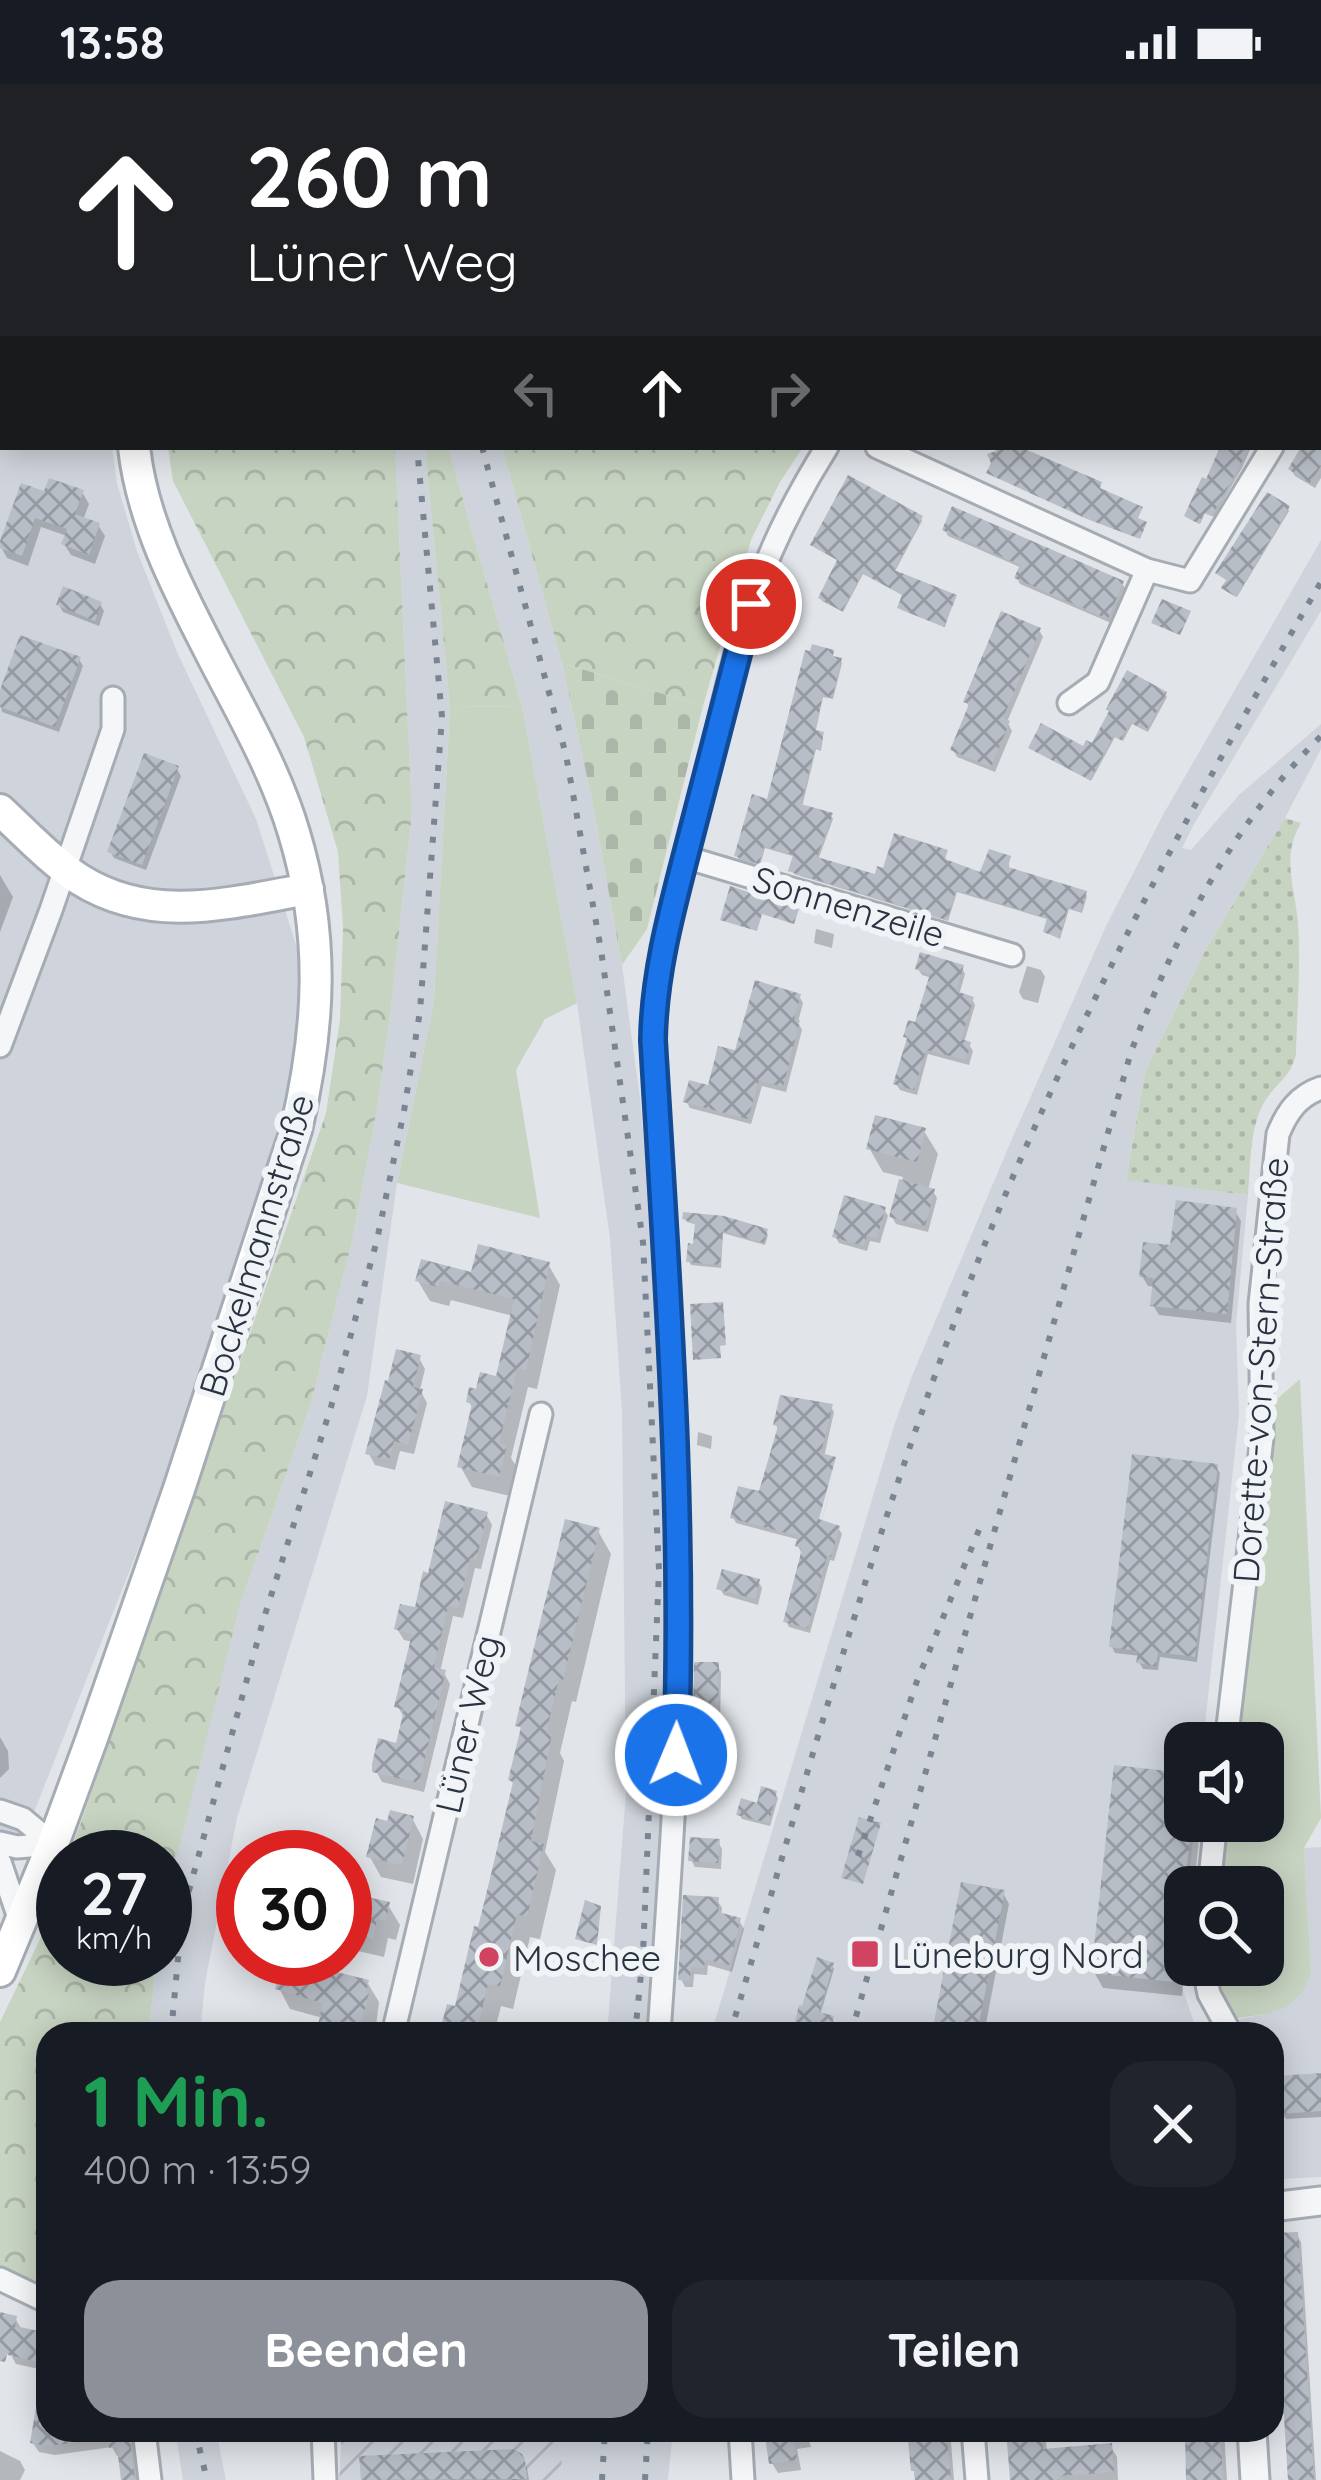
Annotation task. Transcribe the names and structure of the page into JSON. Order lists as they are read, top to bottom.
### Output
{
  "streets": {
    "main road": ["Bockelmannstraße"],
    "street": ["Sonnenzeile", "Dorette-von-Stern-Straße", "Lüner Weg"]
  },
  "places": {
    "transit": ["Lüneburg Nord"],
    "other": ["Moschee"]
  },
  "page": {
    "status": "13:58",
    "turn": ["260 m", "Lüner Weg"],
    "speed": "27 km/h",
    "limit": "30",
    "heading": ["1 Min.", "400 m · 13:59"],
    "buttons": ["Beenden", "Teilen"]
  }
}
